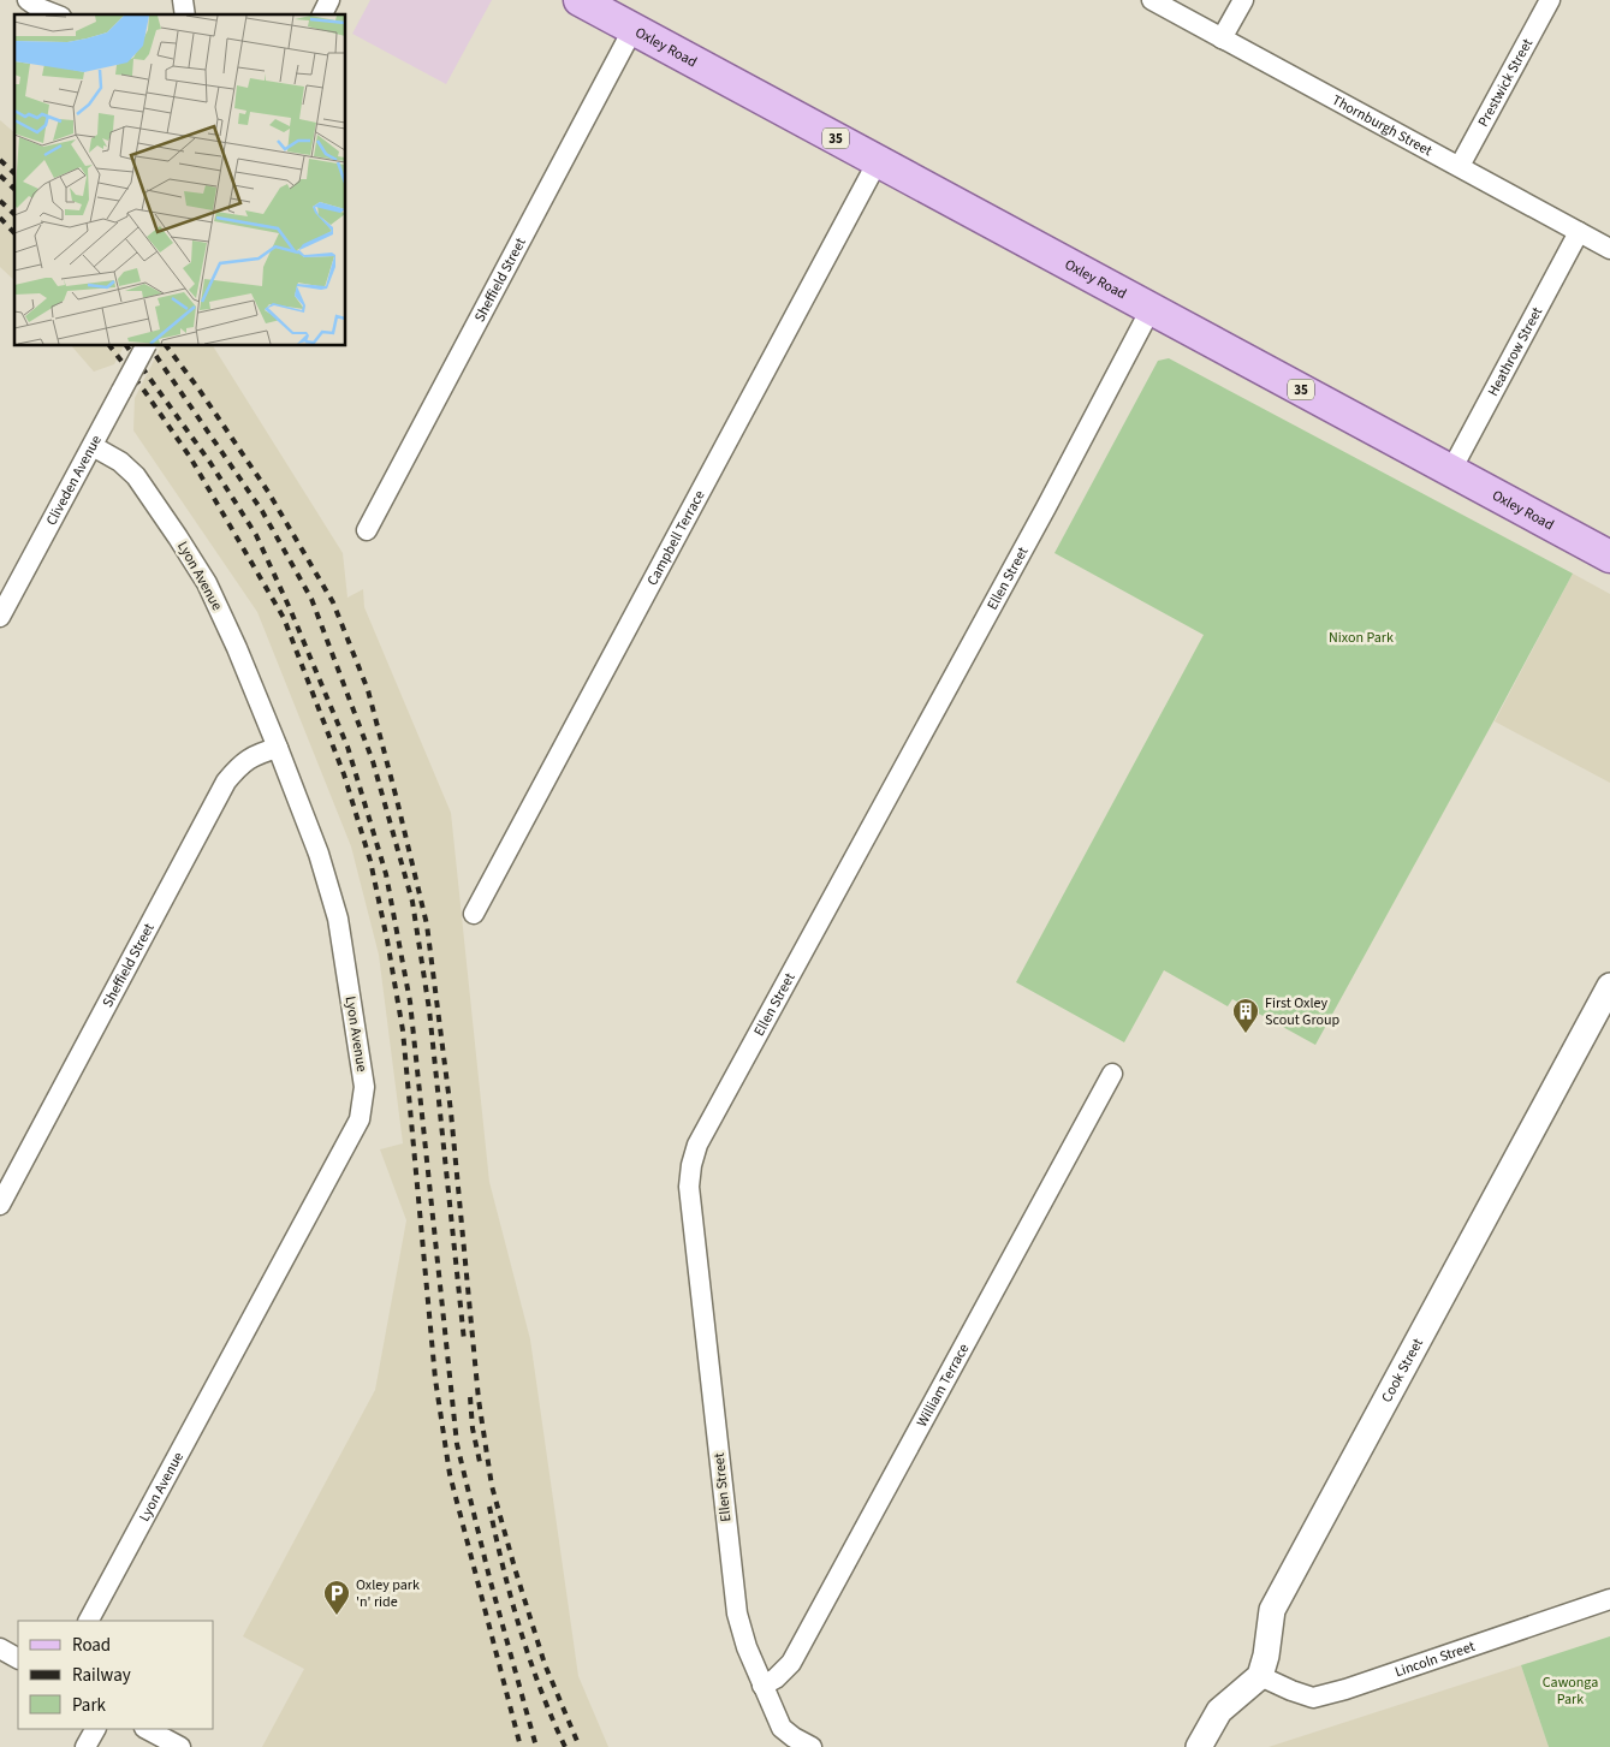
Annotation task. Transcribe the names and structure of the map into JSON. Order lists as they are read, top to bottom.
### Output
{
  "streets": {
    "main road": ["Oxley Road", "35"],
    "street": [
      "Prestwick Street",
      "Thornburgh Street",
      "Sheffield Street",
      "Heathrow Street",
      "Cliveden Avenue",
      "Campbell Terrace",
      "Lyon Avenue",
      "Ellen Street",
      "Cook Street",
      "William Terrace",
      "Lincoln Street"
    ]
  },
  "crossings": [
    ["Oxley Road", "Sheffield Street"],
    ["Oxley Road", "Heathrow Street"],
    ["Oxley Road", "Campbell Terrace"],
    ["Oxley Road", "Ellen Street"],
    ["Prestwick Street", "Thornburgh Street"],
    ["Thornburgh Street", "Heathrow Street"],
    ["Sheffield Street", "Lyon Avenue"],
    ["Cliveden Avenue", "Lyon Avenue"],
    ["Ellen Street", "William Terrace"],
    ["Cook Street", "Lincoln Street"]
  ],
  "parks": ["Nixon Park", "Cawonga Park"],
  "places": {
    "building": ["First Oxley Scout Group"],
    "parking": ["Oxley park 'n' ride"]
  },
  "legend": ["Road", "Railway", "Park"]
}
